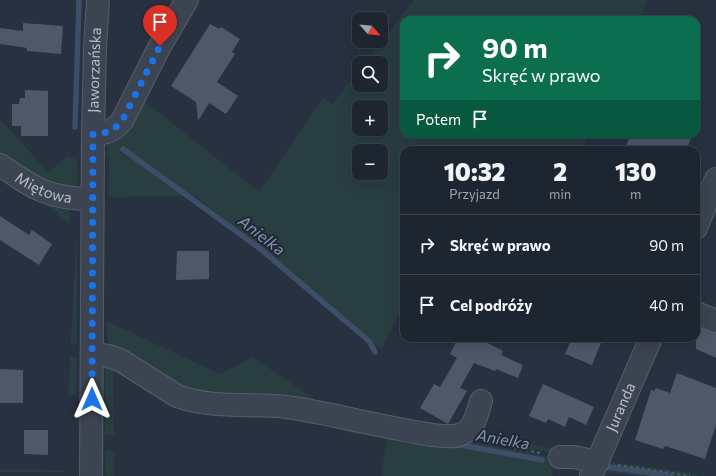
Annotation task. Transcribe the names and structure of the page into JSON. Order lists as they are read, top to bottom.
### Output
{
  "streets": {
    "street": ["Jaworzańska", "Miętowa", "Juranda"]
  },
  "crossings": [
    ["Jaworzańska", "Miętowa"]
  ],
  "water": ["Anielka"],
  "north": "bottom right",
  "page": {
    "map_buttons": ["+", "−"],
    "turn": ["90 m", "Skręć w prawo"],
    "then": "Potem",
    "eta": [
      "10:32",
      "Przyjazd",
      "2",
      "min",
      "130",
      "m"
    ],
    "list": [
      {
        "name": "Skręć w prawo",
        "value": "90 m"
      },
      {
        "name": "Cel podróży",
        "value": "40 m"
      }
    ]
  }
}
